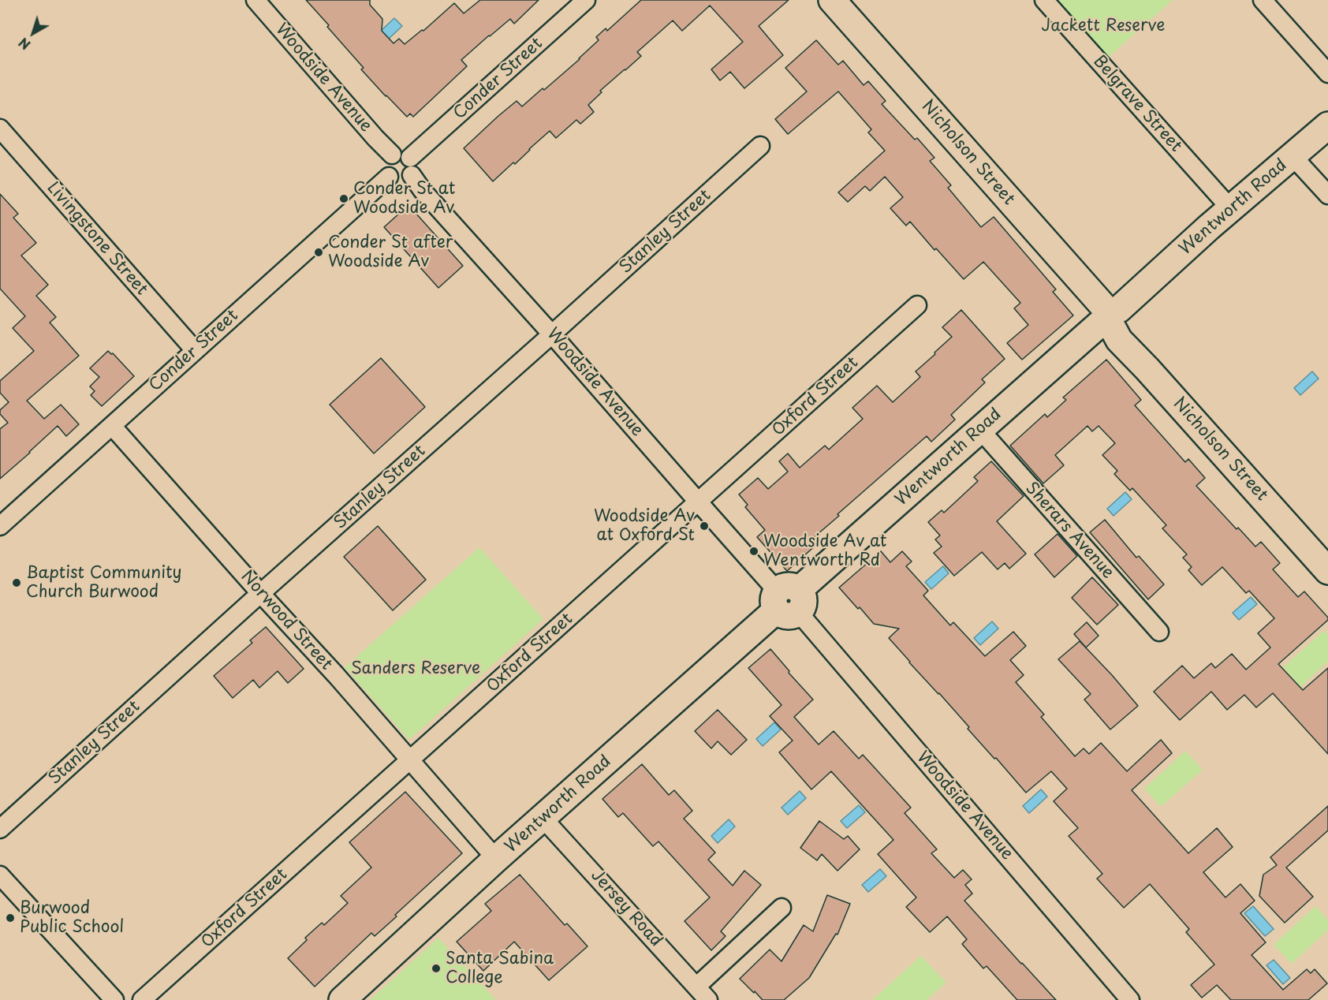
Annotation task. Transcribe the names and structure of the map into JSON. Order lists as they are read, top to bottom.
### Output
{
  "streets": {
    "street": [
      "Woodside Avenue",
      "Conder Street",
      "Belgrave Street",
      "Nicholson Street",
      "Wentworth Road",
      "Stanley Street",
      "Livingstone Street",
      "Oxford Street",
      "Sherars Avenue",
      "Norwood Street",
      "Jersey Road"
    ]
  },
  "crossings": [
    ["Woodside Avenue", "Conder Street"],
    ["Woodside Avenue", "Wentworth Road"],
    ["Woodside Avenue", "Stanley Street"],
    ["Woodside Avenue", "Oxford Street"],
    ["Conder Street", "Livingstone Street"],
    ["Conder Street", "Norwood Street"],
    ["Belgrave Street", "Wentworth Road"],
    ["Nicholson Street", "Wentworth Road"],
    ["Wentworth Road", "Sherars Avenue"],
    ["Wentworth Road", "Norwood Street"],
    ["Wentworth Road", "Jersey Road"],
    ["Stanley Street", "Norwood Street"],
    ["Oxford Street", "Norwood Street"]
  ],
  "parks": ["Jackett Reserve", "Sanders Reserve"],
  "places": [
    "Conder St at Woodside Av",
    "Conder St after Woodside Av",
    "Woodside Av at Oxford St",
    "Woodside Av at Wentworth Rd",
    "Baptist Community Church Burwood",
    "Burwood Public School",
    "Santa Sabina College"
  ],
  "north": "bottom left"
}
